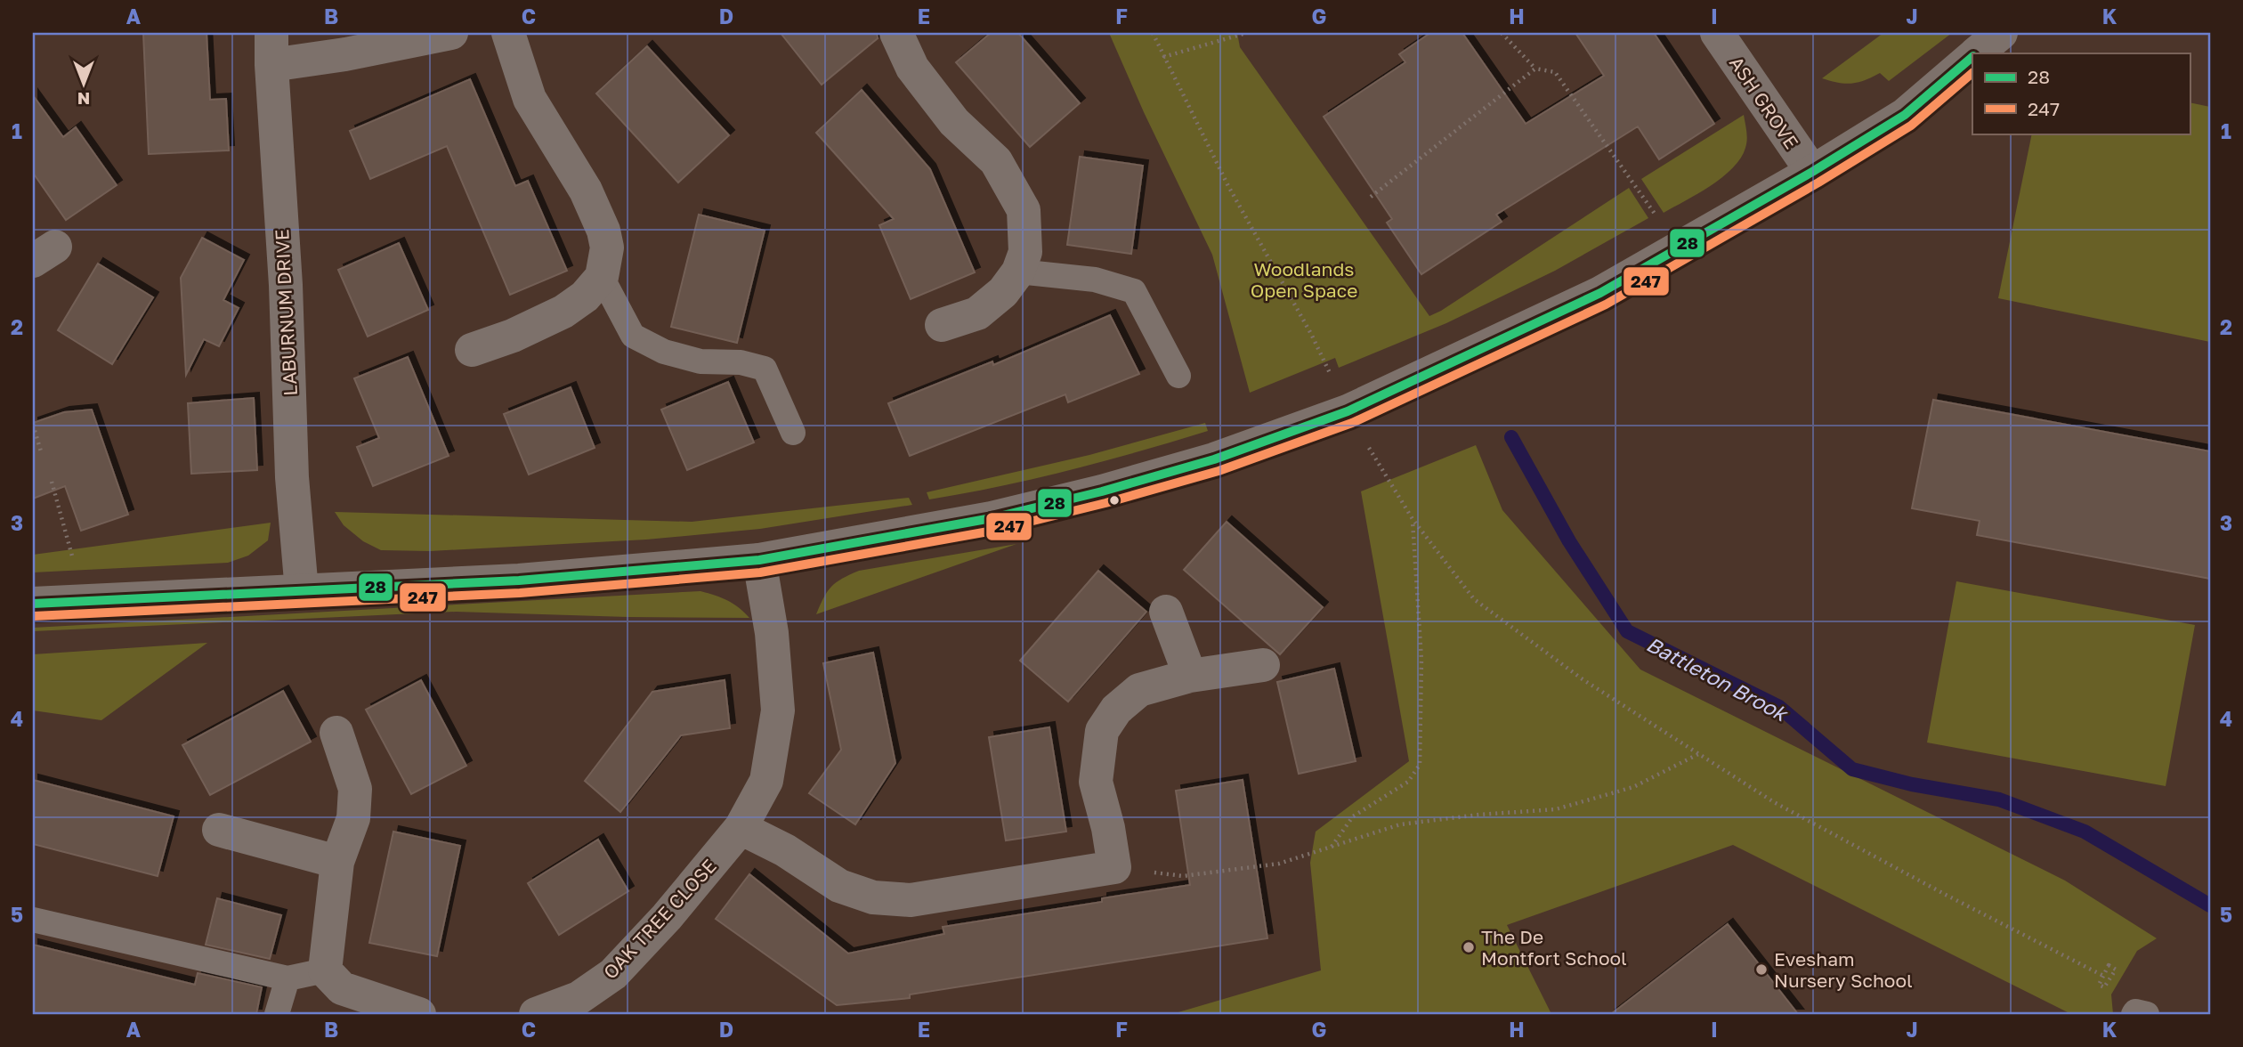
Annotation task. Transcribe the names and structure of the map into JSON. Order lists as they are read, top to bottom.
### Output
{
  "streets": {
    "street": ["ASH GROVE", "LABURNUM DRIVE", "OAK TREE CLOSE"]
  },
  "water": ["Battleton Brook"],
  "parks": ["Woodlands Open Space"],
  "places": ["The De Montfort School", "Evesham Nursery School"],
  "lines": ["transit line 28", "transit line 247"],
  "legend": ["28", "247"],
  "north": "bottom",
  "grid": {
    "columns": [
      "A",
      "B",
      "C",
      "D",
      "E",
      "F",
      "G",
      "H",
      "I",
      "J",
      "K"
    ],
    "rows": [
      "1",
      "2",
      "3",
      "4",
      "5"
    ]
  }
}
